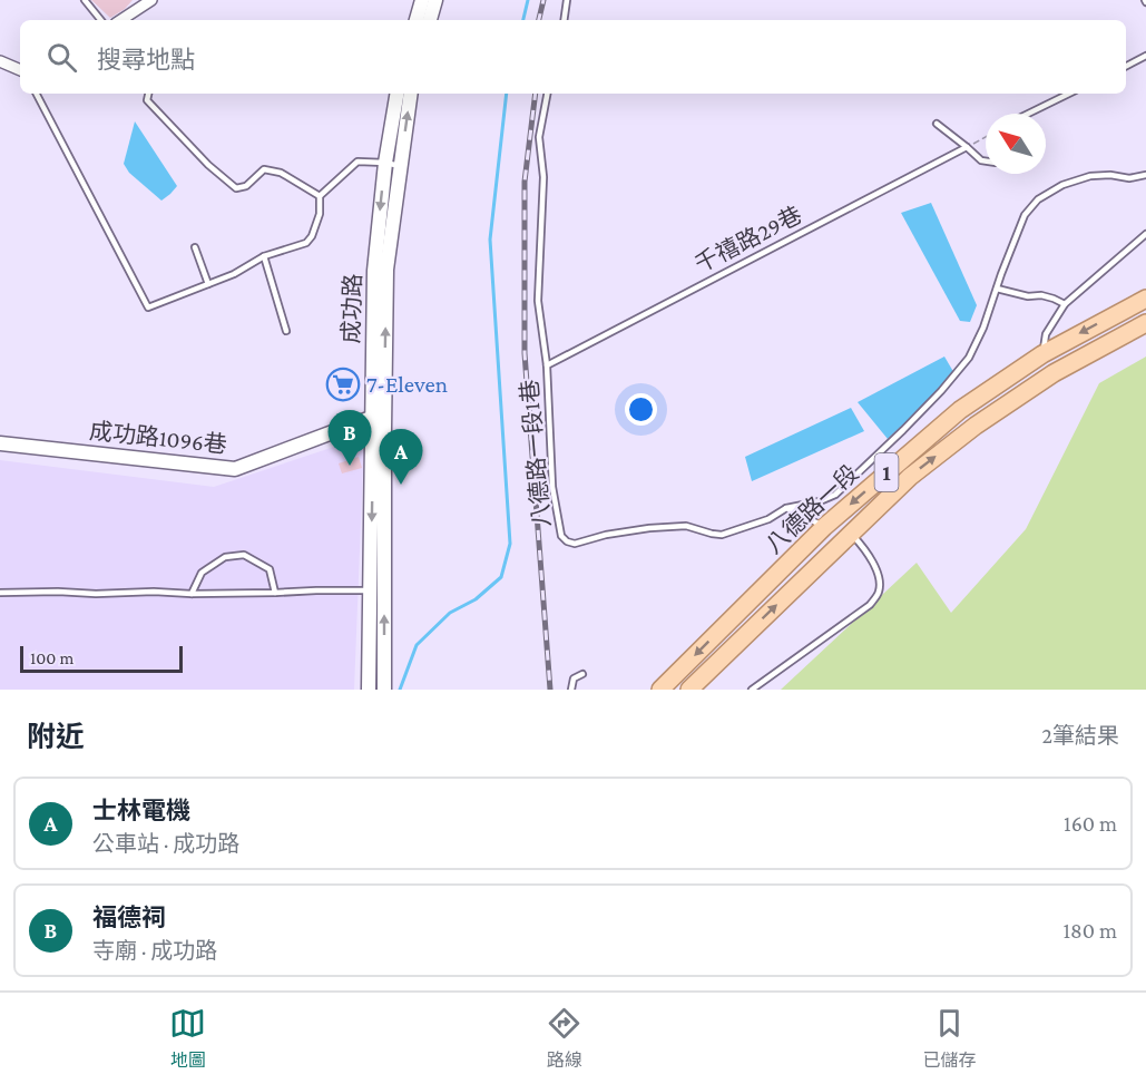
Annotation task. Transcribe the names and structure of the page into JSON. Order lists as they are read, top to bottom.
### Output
{
  "streets": {
    "main road": ["1", "八德路一段"],
    "street": ["成功路", "成功路1096巷"],
    "lane": ["千禧路29巷", "八德路一段1巷"]
  },
  "crossings": [
    ["千禧路29巷", "八德路一段1巷"],
    ["成功路", "成功路1096巷"]
  ],
  "places": {
    "supermarket": ["7-Eleven"]
  },
  "scale_bar": "100 m",
  "north": "top left",
  "page": {
    "search": "搜尋地點",
    "pins": ["B", "A"],
    "scale": "100 m",
    "heading": ["附近", "2筆結果"],
    "list": [
      {
        "mark": "A",
        "name": "士林電機",
        "note": "公車站 · 成功路",
        "value": "160 m"
      },
      {
        "mark": "B",
        "name": "福德祠",
        "note": "寺廟 · 成功路",
        "value": "180 m"
      }
    ],
    "nav": ["地圖", "路線", "已儲存"]
  }
}
